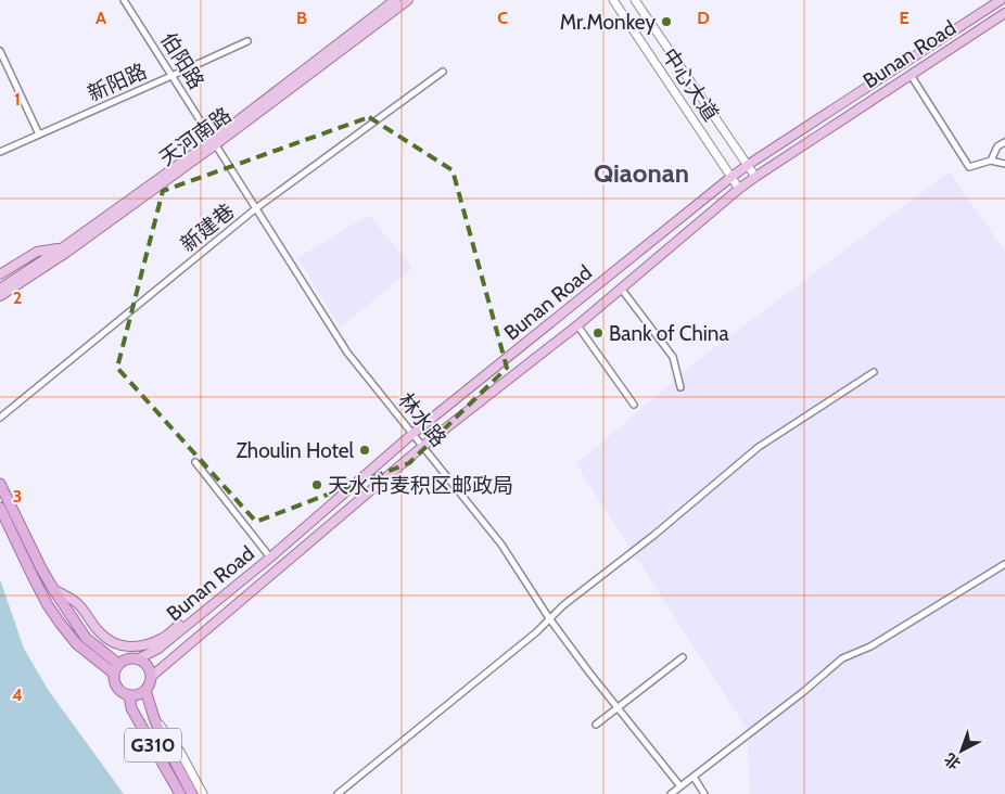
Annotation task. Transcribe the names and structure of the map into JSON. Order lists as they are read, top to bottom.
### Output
{
  "streets": {
    "highway": ["G310"],
    "main road": ["Bunan Road", "中心大道", "天河南路"],
    "street": [
      "伯阳路",
      "新阳路",
      "新建巷",
      "林水路"
    ]
  },
  "crossings": [
    ["Bunan Road", "中心大道"],
    ["Bunan Road", "林水路"],
    ["Bunan Road", "G310"],
    ["伯阳路", "新阳路"],
    ["伯阳路", "天河南路"],
    ["伯阳路", "林水路"],
    ["天河南路", "林水路"],
    ["新建巷", "林水路"]
  ],
  "districts": ["Qiaonan"],
  "places": [
    "Mr.Monkey",
    "Bank of China",
    "Zhoulin Hotel",
    "天水市麦积区邮政局"
  ],
  "north": "bottom left",
  "grid": {
    "columns": [
      "A",
      "B",
      "C",
      "D",
      "E"
    ],
    "rows": [
      "1",
      "2",
      "3",
      "4"
    ]
  }
}
